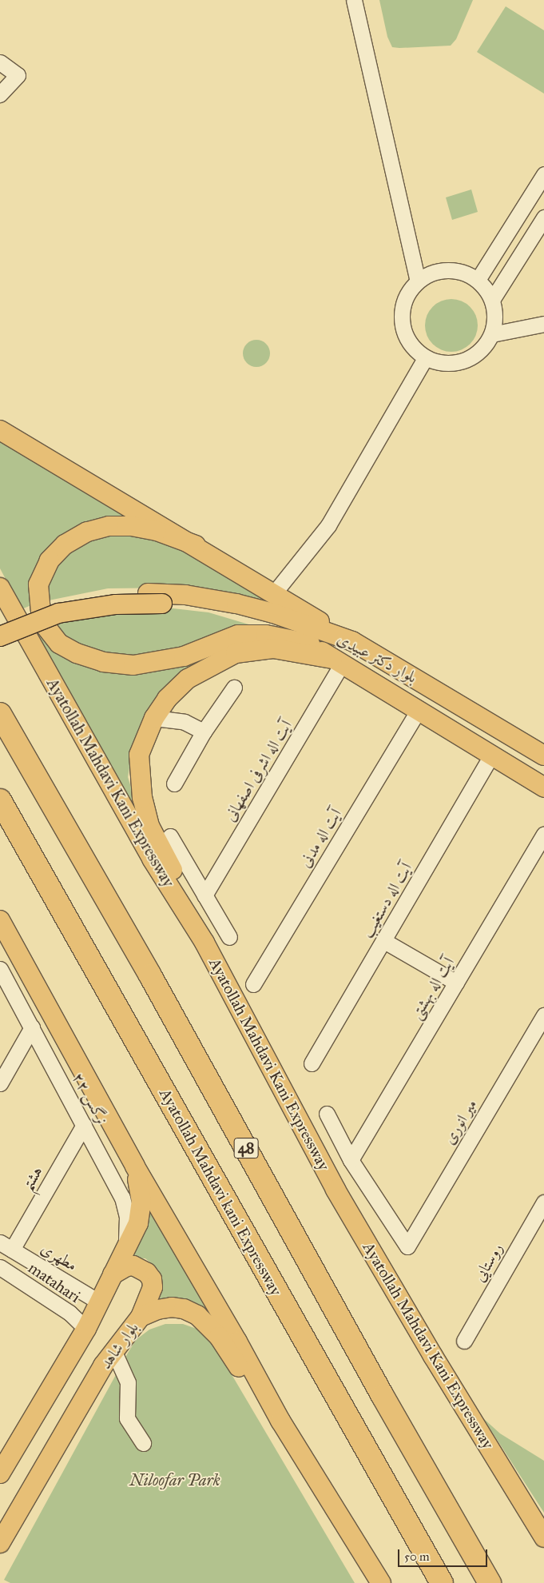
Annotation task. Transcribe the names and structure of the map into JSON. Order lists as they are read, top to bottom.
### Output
{
  "streets": {
    "highway": ["48", "Ayatollah Mahdavi kani Expressway"],
    "main road": ["بلوار دکتر عبیدی", "Ayatollah Mahdavi Kani Expressway", "بلوار شاهد"],
    "street": [
      "آیت اله اشرفی اصفهانی",
      "آیت اله مدنی",
      "آیت اله دستغیب",
      "آیت اله بهشتی",
      "نرگس ۲۲",
      "میر انوری",
      "هشتم",
      "مطهری",
      "روستایی",
      "matahari"
    ]
  },
  "crossings": [
    ["بلوار دکتر عبیدی", "آیت اله اشرفی اصفهانی"],
    ["بلوار دکتر عبیدی", "آیت اله مدنی"],
    ["بلوار دکتر عبیدی", "آیت اله دستغیب"],
    ["آیت اله بهشتی", "میر انوری"],
    ["نرگس ۲۲", "هشتم"],
    ["هشتم", "مطهری"]
  ],
  "parks": ["Niloofar Park"],
  "scale_bar": "50 m"
}
